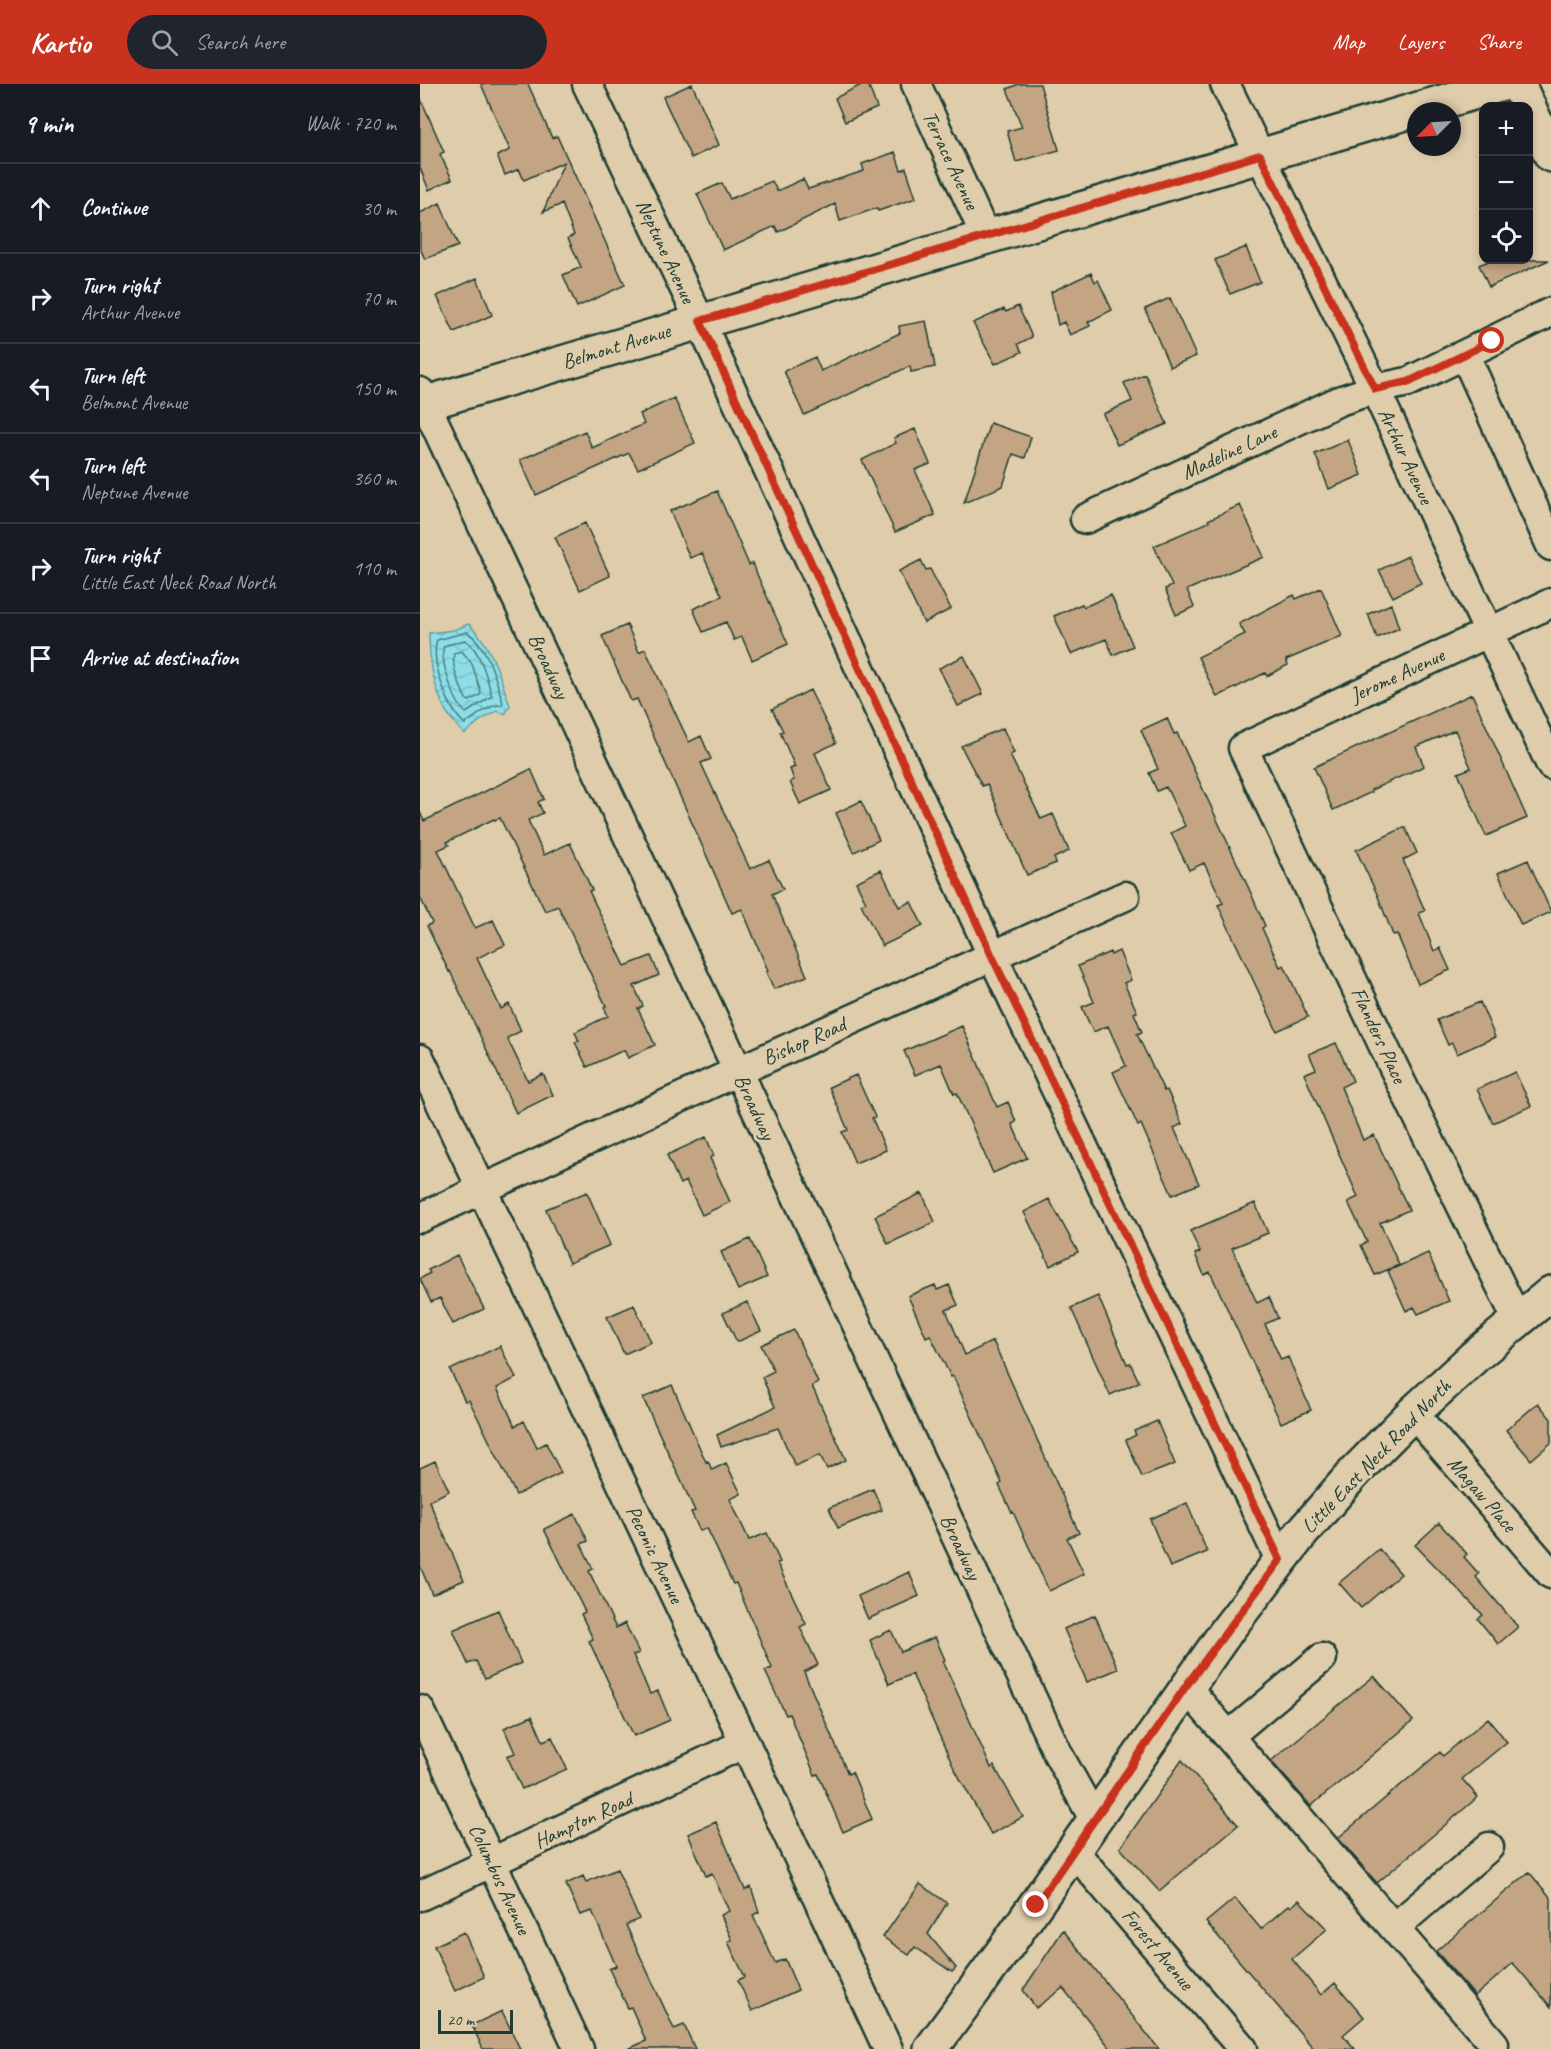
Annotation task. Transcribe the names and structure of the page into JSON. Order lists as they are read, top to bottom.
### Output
{
  "streets": {
    "main road": ["Belmont Avenue", "Little East Neck Road North"],
    "street": [
      "Terrace Avenue",
      "Neptune Avenue",
      "Madeline Lane",
      "Arthur Avenue",
      "Broadway",
      "Jerome Avenue",
      "Flanders Place",
      "Bishop Road",
      "Magaw Place",
      "Peconic Avenue",
      "Hampton Road",
      "Columbus Avenue",
      "Forest Avenue"
    ]
  },
  "crossings": [
    ["Terrace Avenue", "Belmont Avenue"],
    ["Neptune Avenue", "Belmont Avenue"],
    ["Neptune Avenue", "Bishop Road"],
    ["Neptune Avenue", "Little East Neck Road North"],
    ["Belmont Avenue", "Arthur Avenue"],
    ["Belmont Avenue", "Broadway"],
    ["Madeline Lane", "Arthur Avenue"],
    ["Arthur Avenue", "Jerome Avenue"],
    ["Broadway", "Bishop Road"],
    ["Broadway", "Little East Neck Road North"],
    ["Jerome Avenue", "Flanders Place"],
    ["Flanders Place", "Little East Neck Road North"],
    ["Bishop Road", "Peconic Avenue"],
    ["Little East Neck Road North", "Magaw Place"],
    ["Little East Neck Road North", "Forest Avenue"],
    ["Peconic Avenue", "Hampton Road"],
    ["Hampton Road", "Columbus Avenue"]
  ],
  "scale_bar": "20 m",
  "north": "bottom left",
  "page": {
    "header": "Kartio",
    "search": "Search here",
    "nav": ["Map", "Layers", "Share"],
    "heading": ["9 min", "Walk · 720 m"],
    "map_buttons": ["+", "−"],
    "list": [
      ["Continue", "30 m"],
      ["Turn right", "Arthur Avenue", "70 m"],
      ["Turn left", "Belmont Avenue", "150 m"],
      ["Turn left", "Neptune Avenue", "360 m"],
      ["Turn right", "Little East Neck Road North", "110 m"],
      "Arrive at destination"
    ],
    "scale": "20 m"
  }
}
